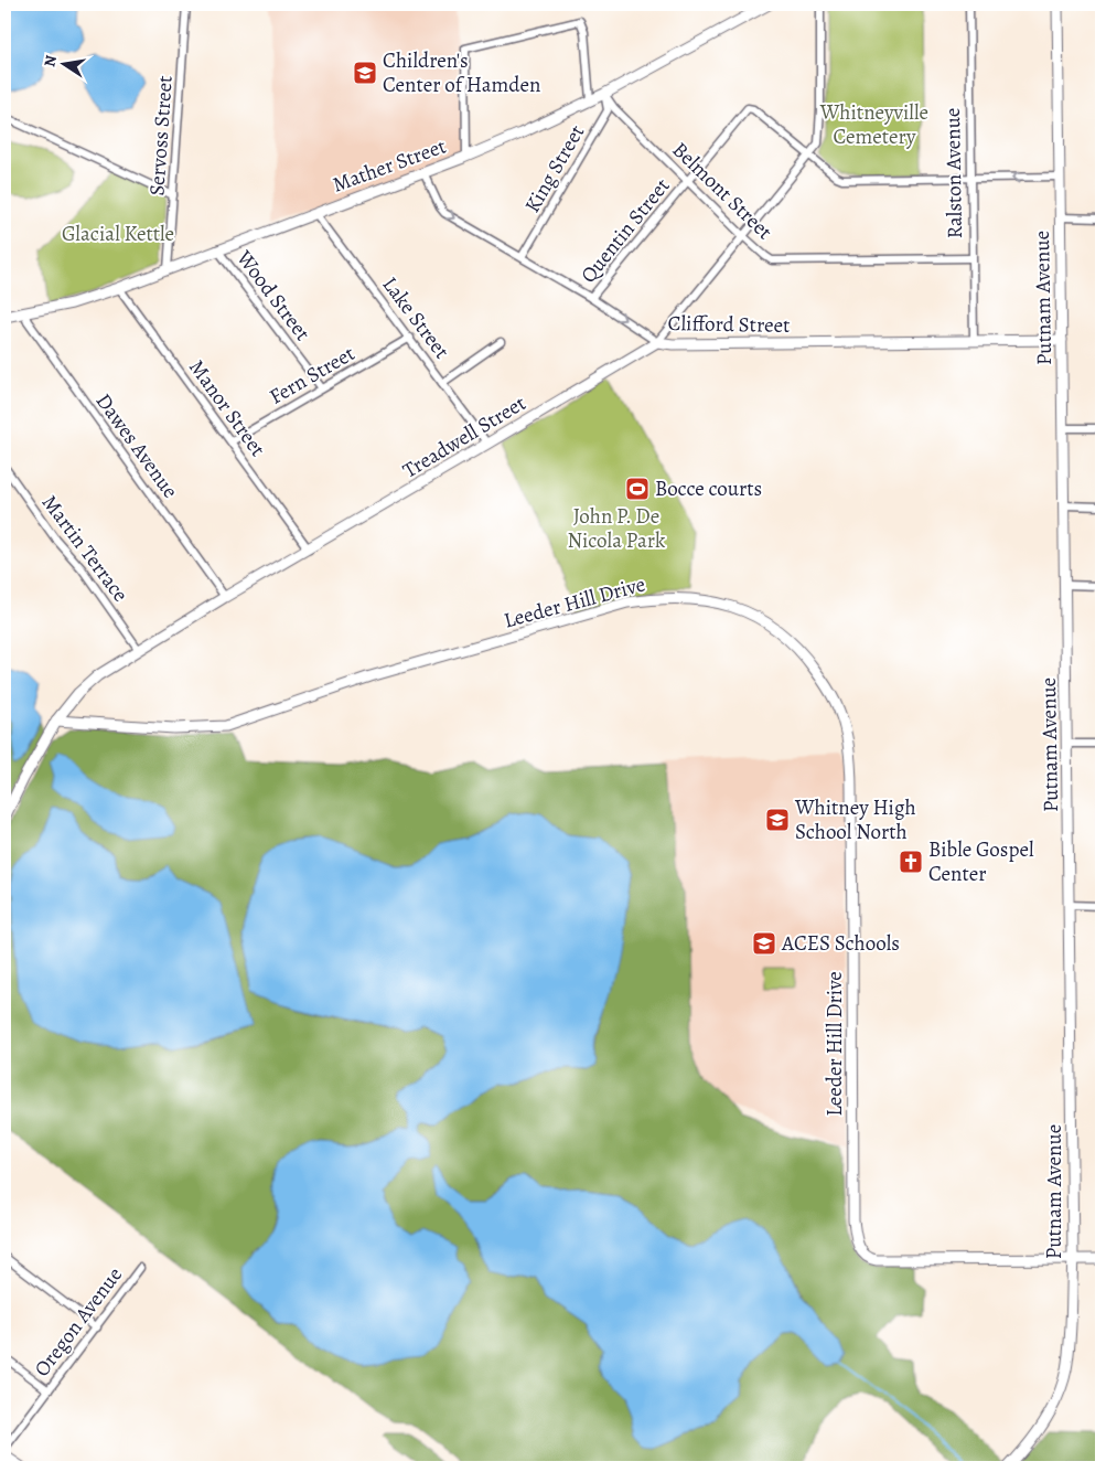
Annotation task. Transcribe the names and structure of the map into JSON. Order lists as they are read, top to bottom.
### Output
{
  "streets": {
    "street": [
      "Servoss Street",
      "Mather Street",
      "King Street",
      "Ralston Avenue",
      "Belmont Street",
      "Quentin Street",
      "Wood Street",
      "Putnam Avenue",
      "Lake Street",
      "Clifford Street",
      "Fern Street",
      "Manor Street",
      "Treadwell Street",
      "Dawes Avenue",
      "Martin Terrace",
      "Leeder Hill Drive",
      "Oregon Avenue"
    ]
  },
  "crossings": [
    ["Servoss Street", "Mather Street"],
    ["Mather Street", "King Street"],
    ["Mather Street", "Belmont Street"],
    ["Mather Street", "Wood Street"],
    ["Mather Street", "Lake Street"],
    ["Mather Street", "Clifford Street"],
    ["Mather Street", "Manor Street"],
    ["Mather Street", "Dawes Avenue"],
    ["King Street", "Belmont Street"],
    ["King Street", "Clifford Street"],
    ["Ralston Avenue", "Belmont Street"],
    ["Ralston Avenue", "Clifford Street"],
    ["Belmont Street", "Quentin Street"],
    ["Belmont Street", "Treadwell Street"],
    ["Quentin Street", "Clifford Street"],
    ["Quentin Street", "Treadwell Street"],
    ["Wood Street", "Fern Street"],
    ["Putnam Avenue", "Clifford Street"],
    ["Putnam Avenue", "Leeder Hill Drive"],
    ["Lake Street", "Fern Street"],
    ["Lake Street", "Treadwell Street"],
    ["Clifford Street", "Treadwell Street"],
    ["Fern Street", "Manor Street"],
    ["Manor Street", "Treadwell Street"],
    ["Treadwell Street", "Dawes Avenue"],
    ["Treadwell Street", "Martin Terrace"],
    ["Treadwell Street", "Leeder Hill Drive"]
  ],
  "parks": ["Whitneyville Cemetery", "Glacial Kettle", "John P. De Nicola Park"],
  "places": {
    "school or university": ["Children's Center of Hamden", "Whitney High School North", "ACES Schools"],
    "sports": ["Bocce courts"],
    "church": ["Bible Gospel Center"]
  },
  "north": "left"
}
